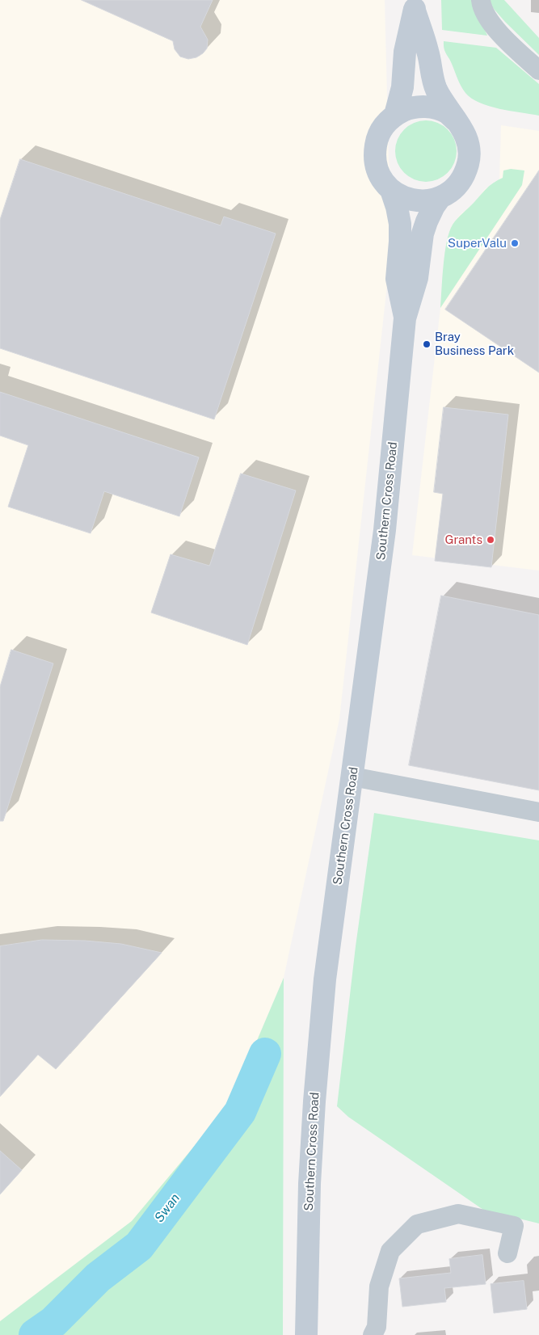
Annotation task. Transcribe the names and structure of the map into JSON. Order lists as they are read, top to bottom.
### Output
{
  "streets": {
    "main road": ["Southern Cross Road"]
  },
  "water": ["Swan"],
  "places": ["SuperValu", "Bray Business Park", "Grants"]
}
